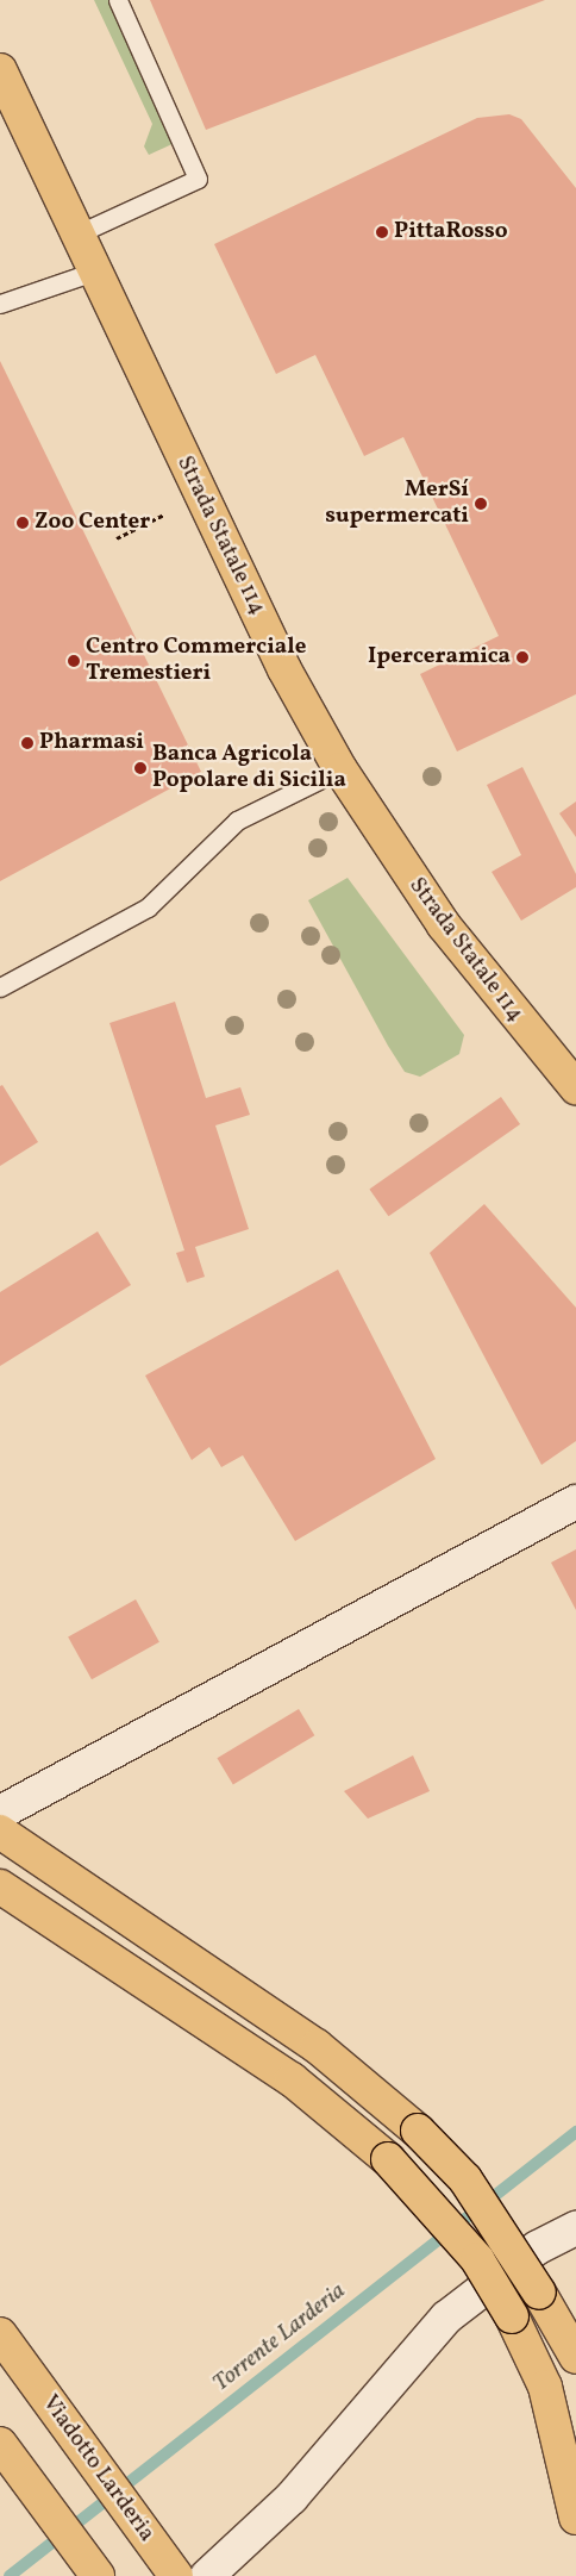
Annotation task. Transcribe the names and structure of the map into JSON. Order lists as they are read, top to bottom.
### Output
{
  "streets": {
    "main road": ["Strada Statale 114", "Viadotto Larderia"]
  },
  "water": ["Torrente Larderia"],
  "places": [
    "PittaRosso",
    "MerSí supermercati",
    "Zoo Center",
    "Iperceramica",
    "Centro Commerciale Tremestieri",
    "Pharmasi",
    "Banca Agricola Popolare di Sicilia"
  ]
}
